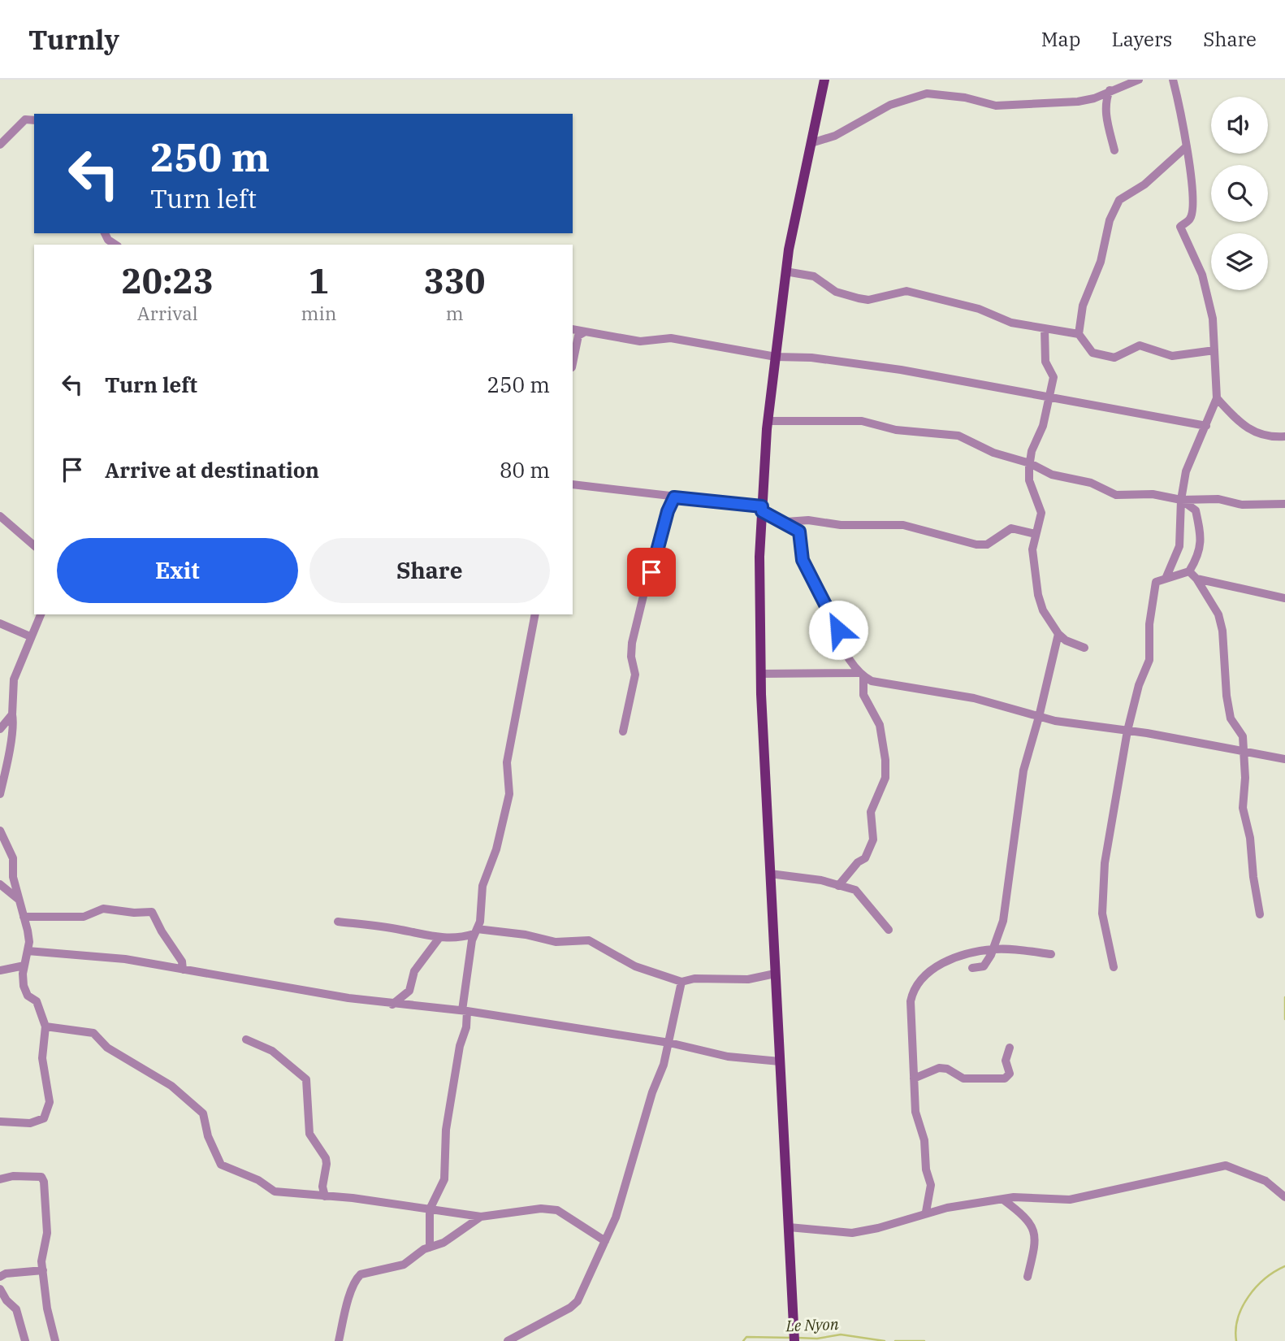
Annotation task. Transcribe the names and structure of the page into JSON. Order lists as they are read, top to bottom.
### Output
{
  "water": ["Le Nyon"],
  "page": {
    "header": "Turnly",
    "nav": ["Map", "Layers", "Share"],
    "turn": ["250 m", "Turn left"],
    "eta": [
      "20:23",
      "Arrival",
      "1",
      "min",
      "330",
      "m"
    ],
    "list": [
      {
        "name": "Turn left",
        "value": "250 m"
      },
      {
        "name": "Arrive at destination",
        "value": "80 m"
      }
    ],
    "buttons": ["Exit", "Share"]
  }
}
